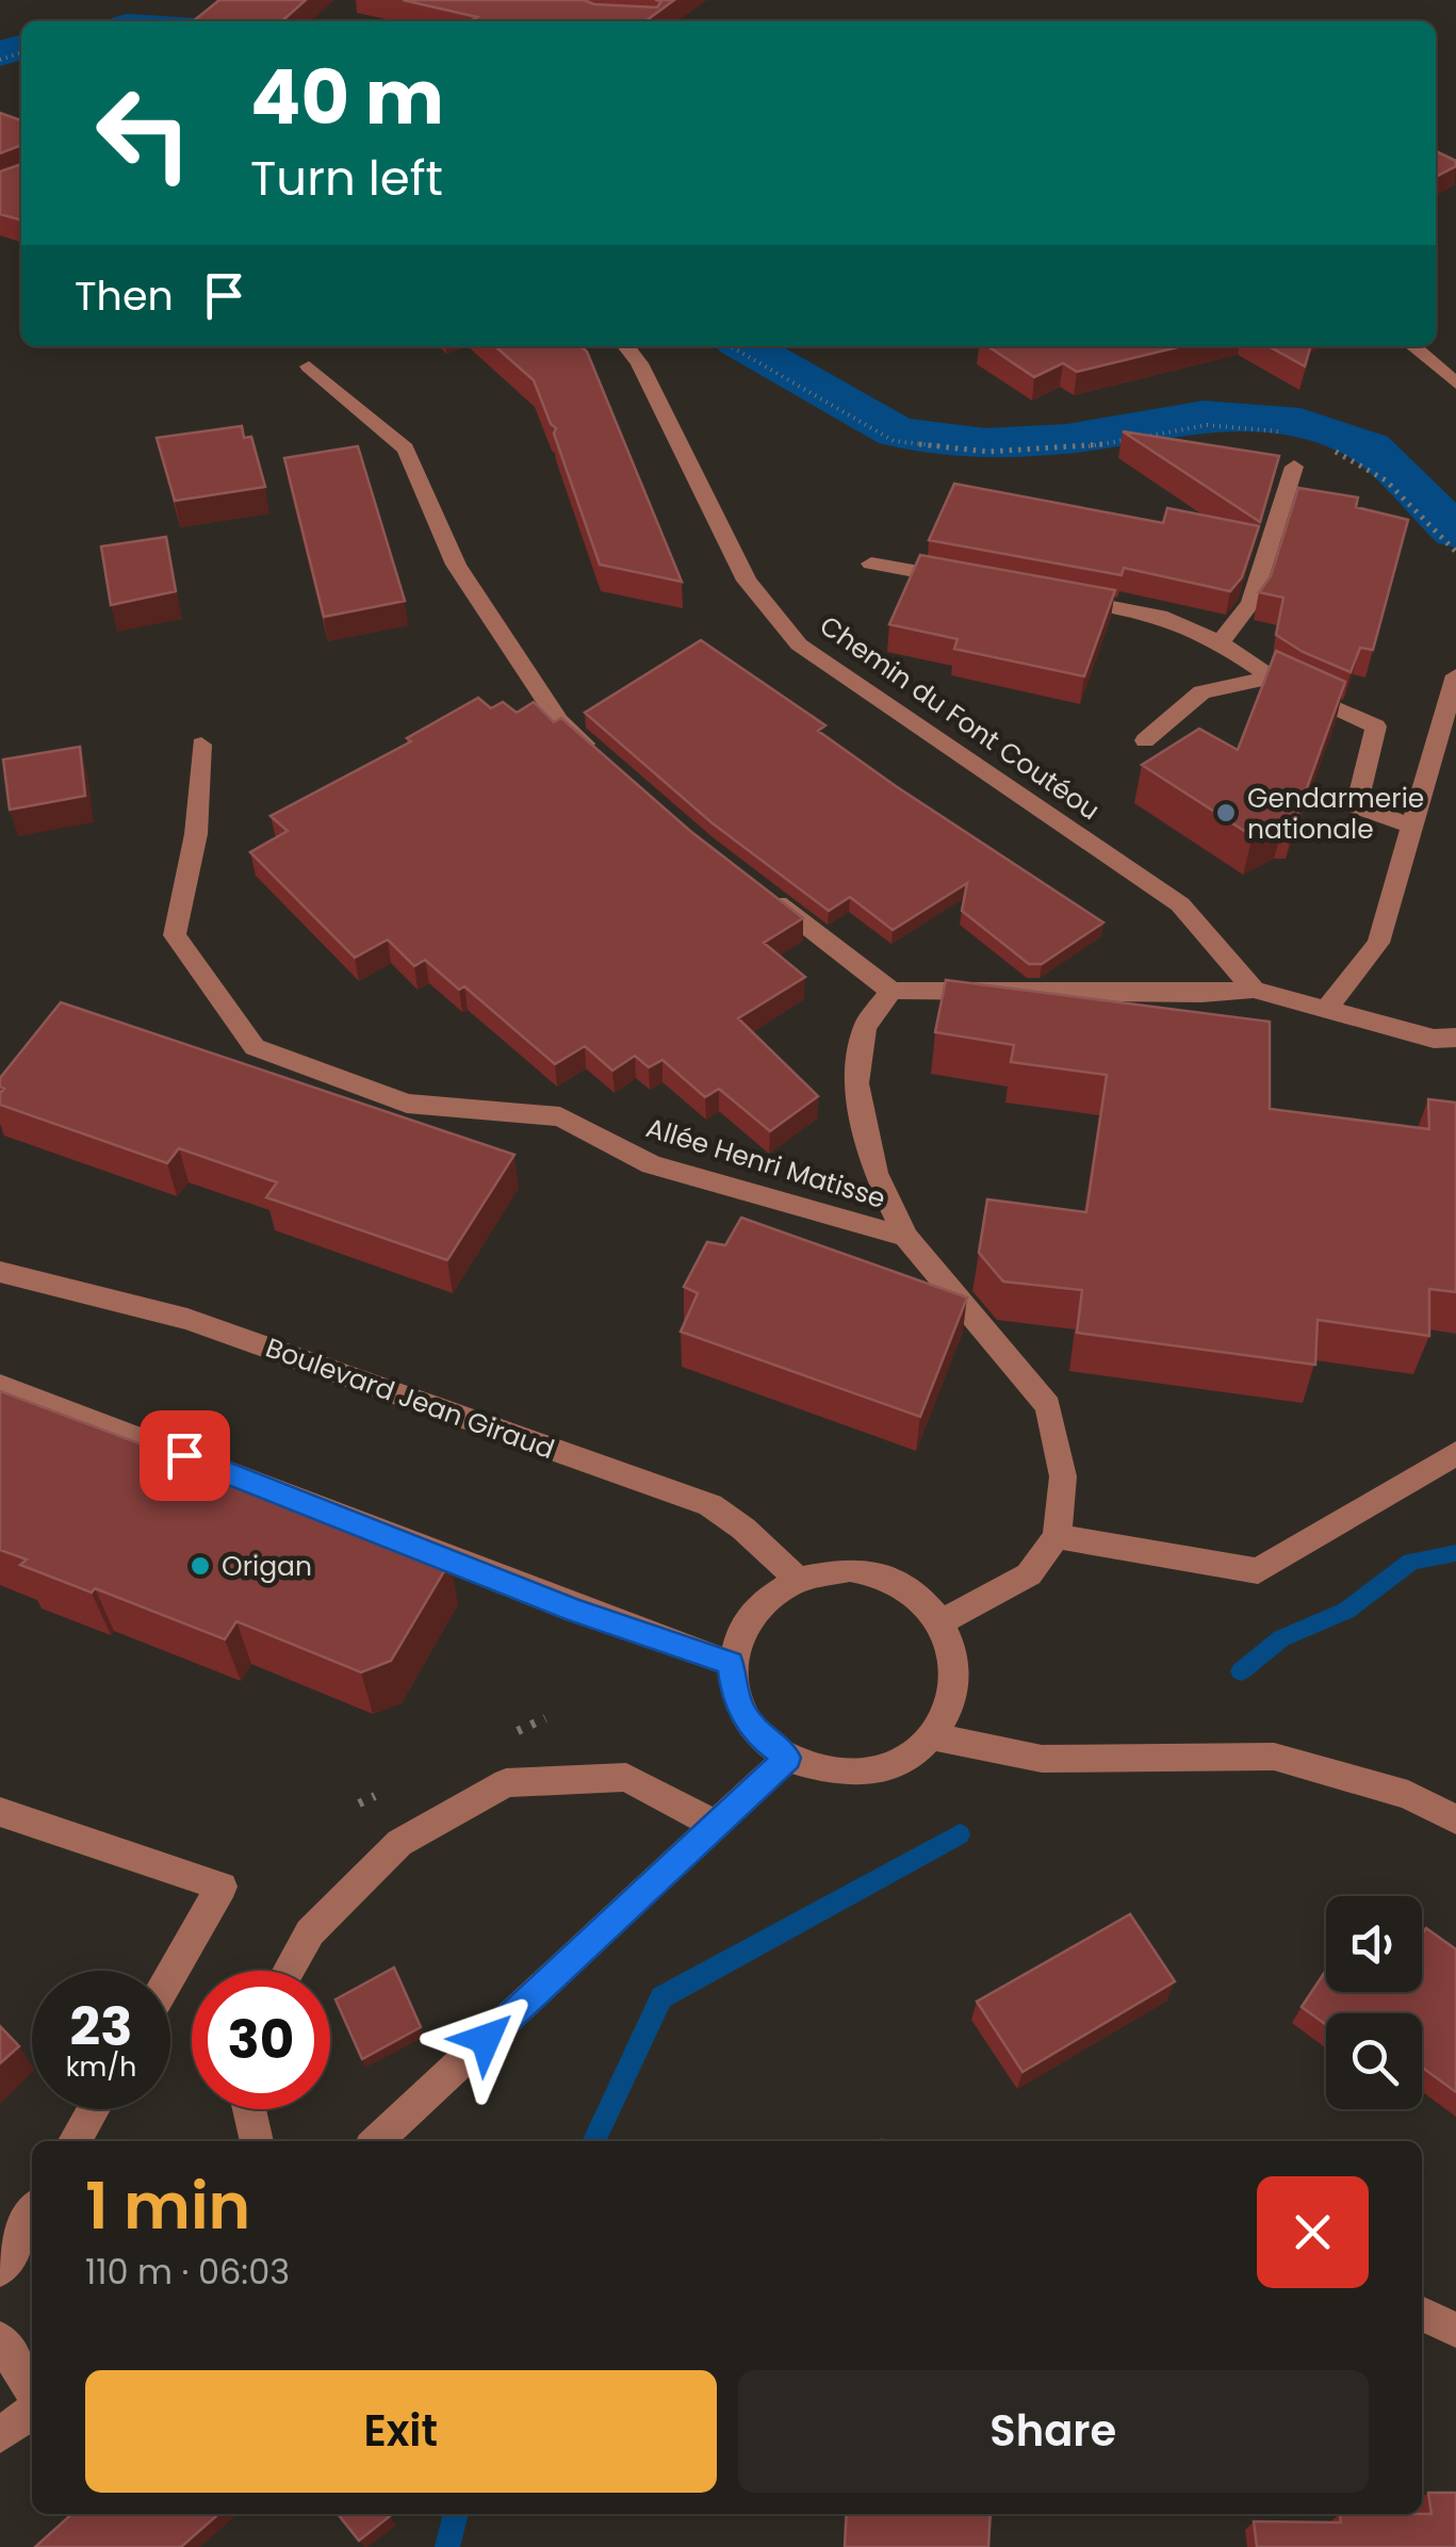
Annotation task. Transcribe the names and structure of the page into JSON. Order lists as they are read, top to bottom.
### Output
{
  "streets": {
    "street": ["Chemin du Font Coutéou", "Allée Henri Matisse", "Boulevard Jean Giraud"]
  },
  "places": ["Gendarmerie nationale", "Origan"],
  "page": {
    "turn": ["40 m", "Turn left"],
    "then": "Then",
    "speed": "23 km/h",
    "limit": "30",
    "heading": ["1 min", "110 m · 06:03"],
    "buttons": ["Exit", "Share"]
  }
}
